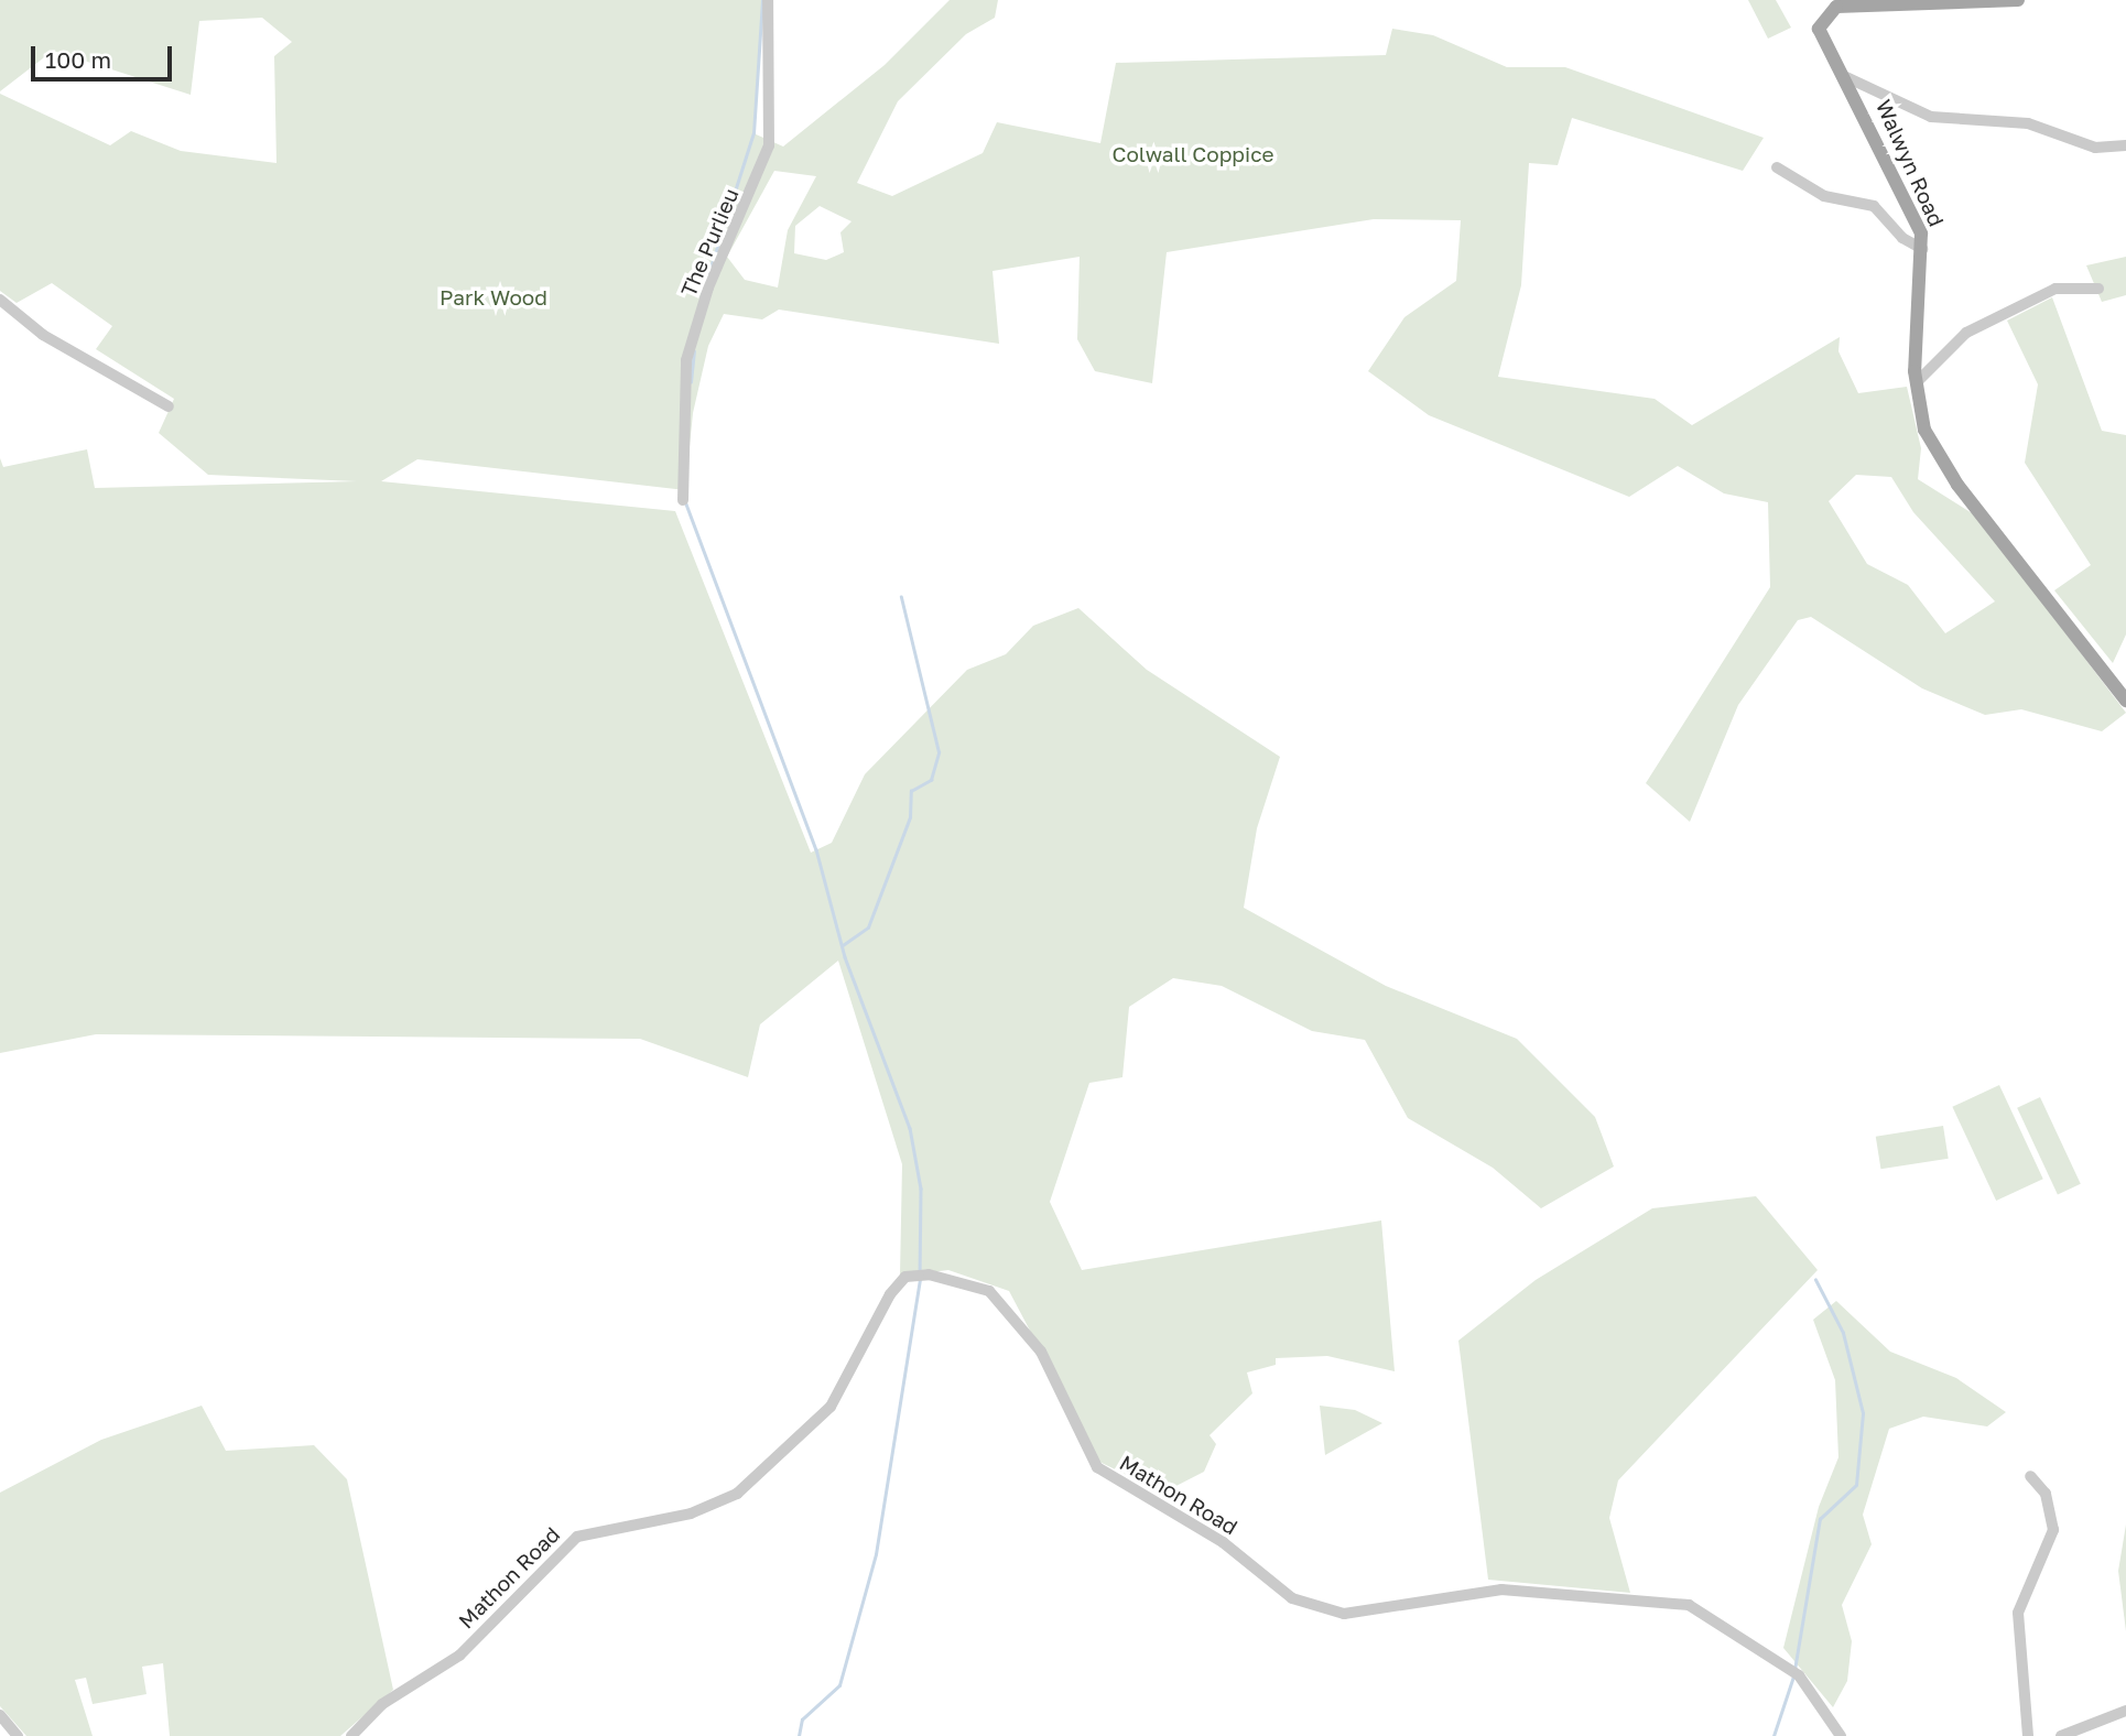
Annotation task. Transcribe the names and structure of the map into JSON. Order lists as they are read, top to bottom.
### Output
{
  "streets": {
    "main road": ["Walwyn Road"],
    "street": ["The Purlieu", "Mathon Road"]
  },
  "parks": ["Colwall Coppice", "Park Wood"],
  "scale_bar": "100 m"
}
